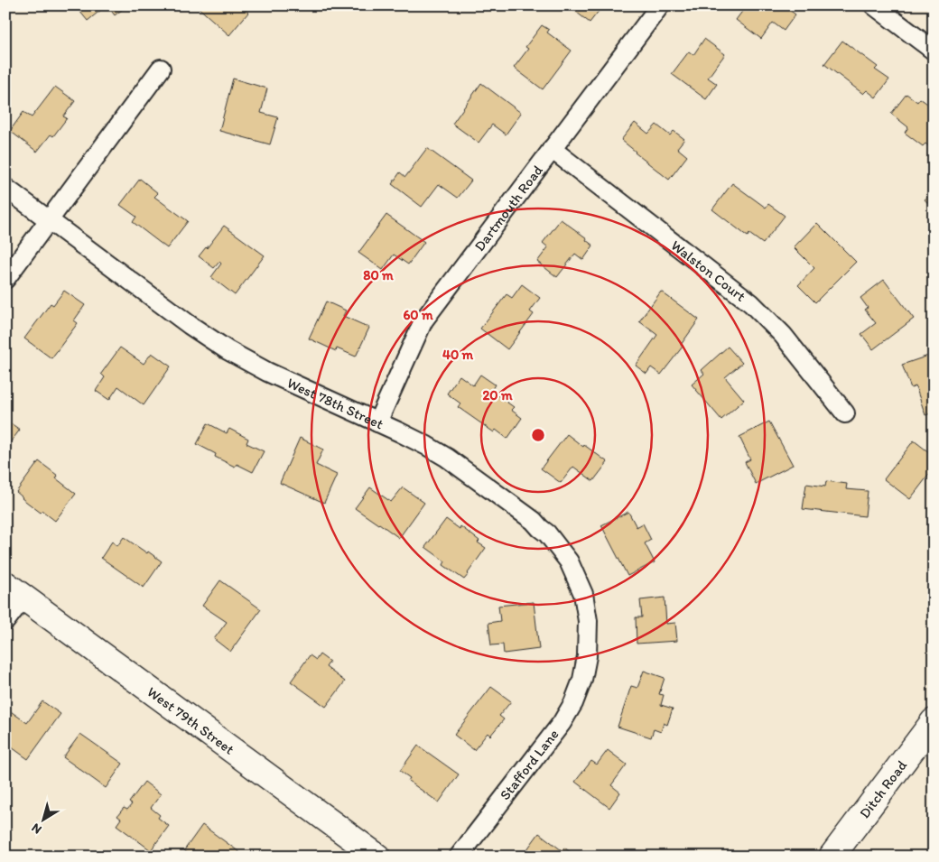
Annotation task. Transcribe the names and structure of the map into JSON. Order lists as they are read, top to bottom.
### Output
{
  "streets": {
    "main road": ["West 79th Street", "Ditch Road"],
    "street": [
      "Dartmouth Road",
      "Walston Court",
      "West 78th Street",
      "Stafford Lane"
    ]
  },
  "crossings": [
    ["Dartmouth Road", "Walston Court"],
    ["Dartmouth Road", "West 78th Street"],
    ["West 78th Street", "Stafford Lane"]
  ],
  "north": "bottom left",
  "rings": [
    "80 m",
    "60 m",
    "40 m",
    "20 m"
  ]
}
